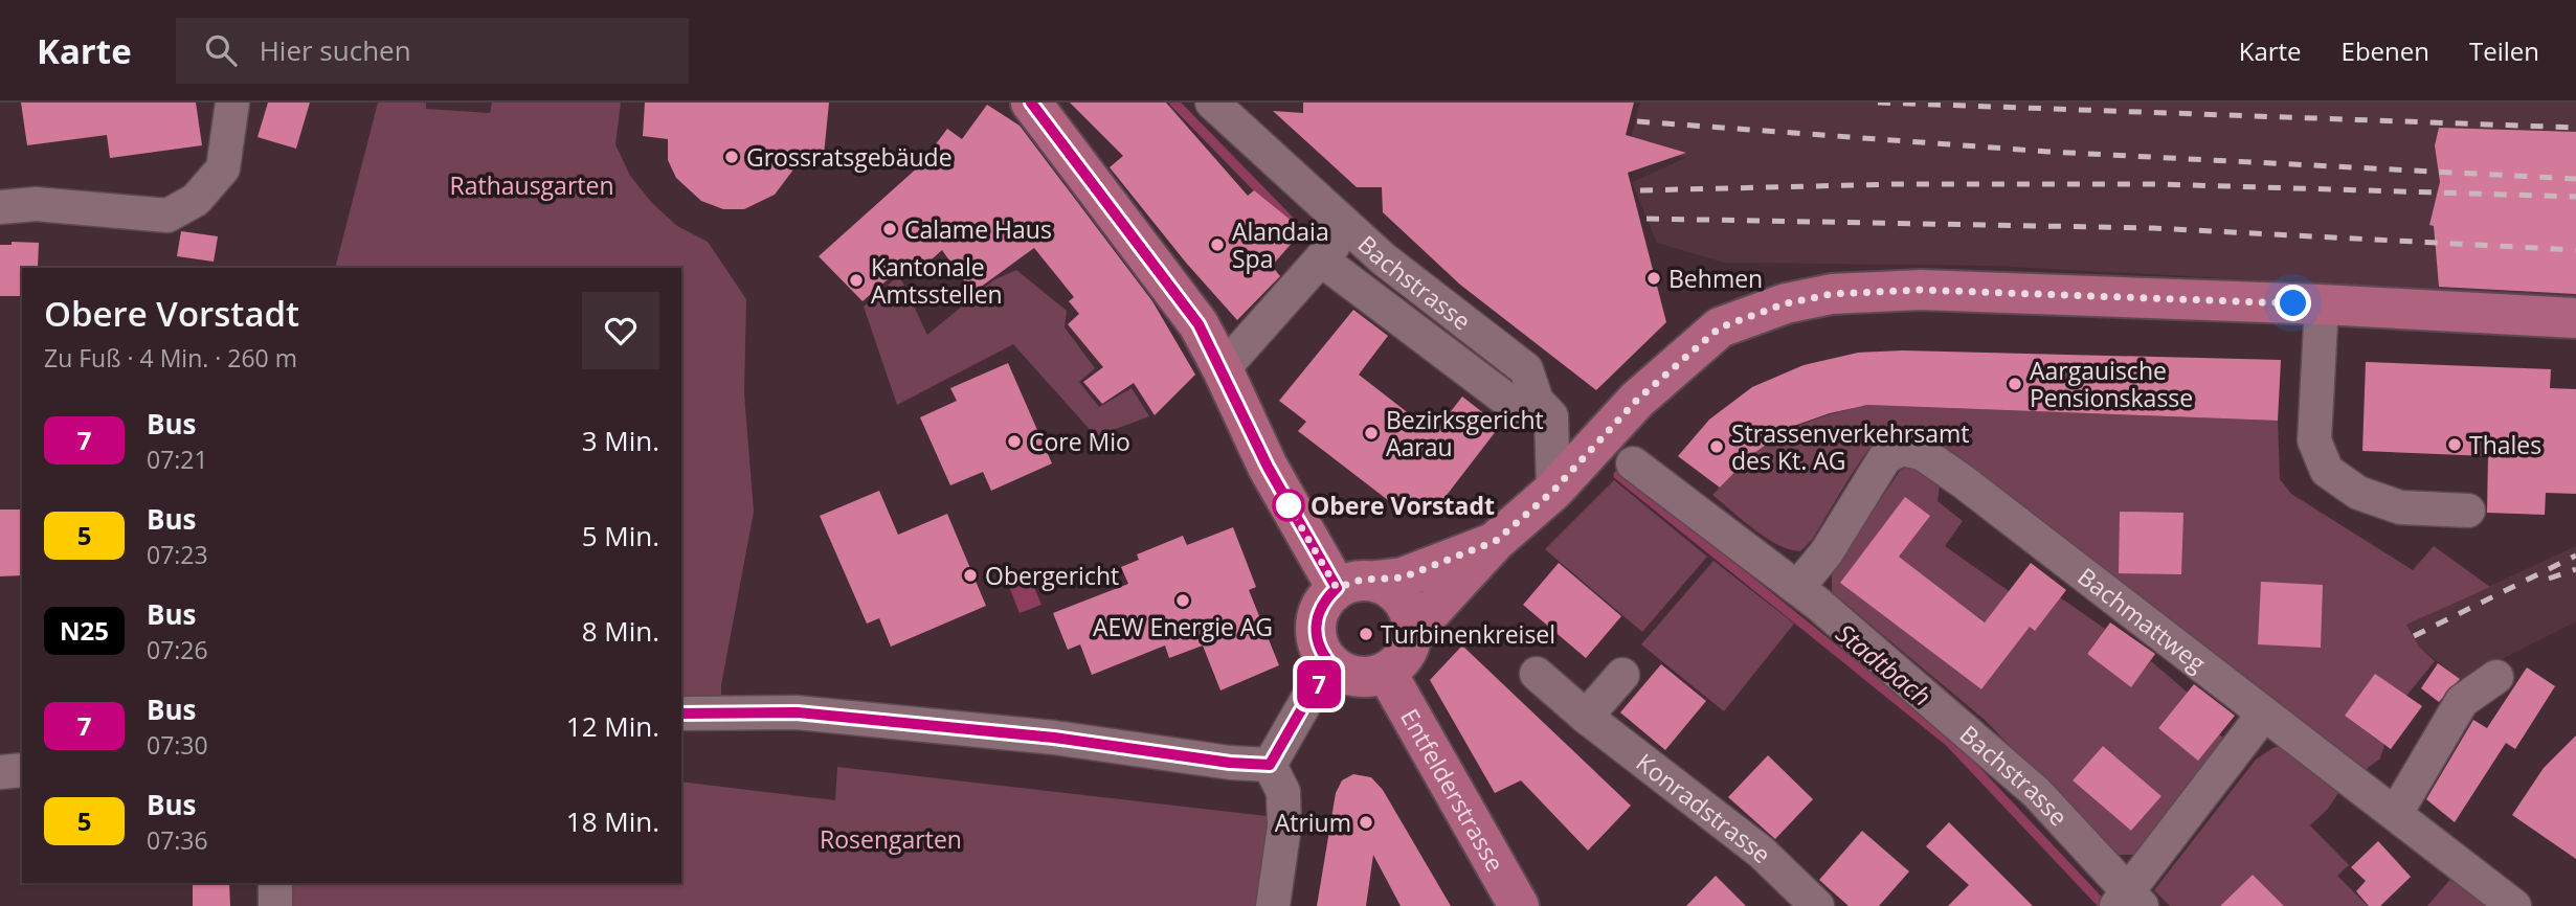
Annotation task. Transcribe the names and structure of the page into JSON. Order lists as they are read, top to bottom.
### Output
{
  "streets": {
    "main road": ["Entfelderstrasse"],
    "street": ["Bachstrasse", "Bachmattweg", "Konradstrasse"]
  },
  "crossings": [
    ["Bachstrasse", "Bachmattweg"]
  ],
  "water": ["Stadtbach"],
  "parks": ["Rathausgarten", "Rosengarten"],
  "places": [
    "Grossratsgebäude",
    "Calame Haus",
    "Alandaia Spa",
    "Behmen",
    "Kantonale Amtsstellen",
    "Aargauische Pensionskasse",
    "Bezirksgericht Aarau",
    "Core Mio",
    "Thales",
    "Strassenverkehrsamt des Kt. AG",
    "Obere Vorstadt",
    "Obergericht",
    "AEW Energie AG",
    "Turbinenkreisel",
    "Atrium"
  ],
  "lines": ["bus line 7"],
  "page": {
    "header": "Karte",
    "search": "Hier suchen",
    "nav": ["Karte", "Ebenen", "Teilen"],
    "on_map": "7",
    "heading": ["Obere Vorstadt", "Zu Fuß · 4 Min. · 260 m"],
    "list": [
      {
        "mark": "7",
        "name": "Bus",
        "note": "07:21",
        "value": "3 Min."
      },
      {
        "mark": "5",
        "name": "Bus",
        "note": "07:23",
        "value": "5 Min."
      },
      {
        "mark": "N25",
        "name": "Bus",
        "note": "07:26",
        "value": "8 Min."
      },
      {
        "mark": "7",
        "name": "Bus",
        "note": "07:30",
        "value": "12 Min."
      },
      {
        "mark": "5",
        "name": "Bus",
        "note": "07:36",
        "value": "18 Min."
      }
    ]
  }
}
